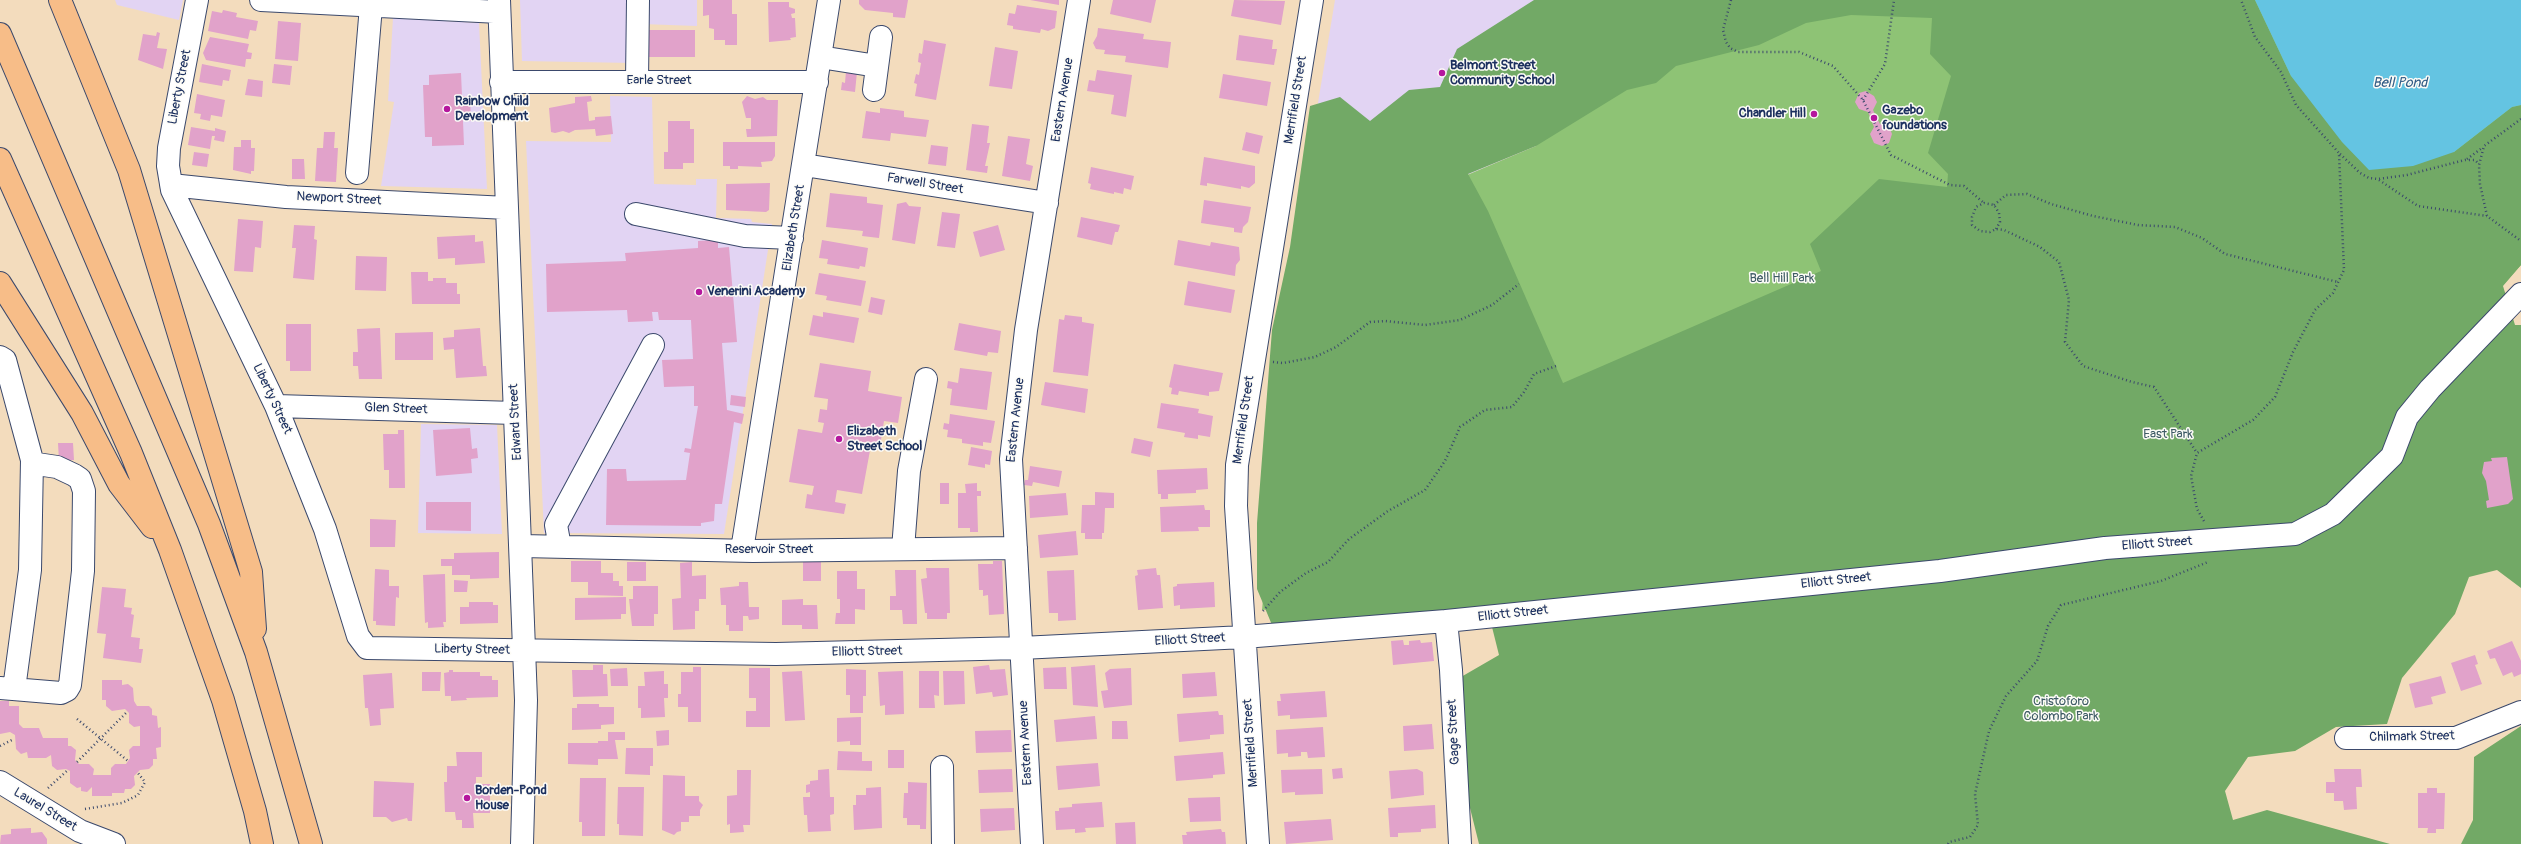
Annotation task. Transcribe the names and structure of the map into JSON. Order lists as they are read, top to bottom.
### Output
{
  "streets": {
    "street": [
      "Earle Street",
      "Liberty Street",
      "Eastern Avenue",
      "Merrifield Street",
      "Farwell Street",
      "Newport Street",
      "Elizabeth Street",
      "Glen Street",
      "Edward Street",
      "Elliott Street",
      "Reservoir Street",
      "Gage Street",
      "Chilmark Street",
      "Laurel Street"
    ]
  },
  "crossings": [
    ["Earle Street", "Elizabeth Street"],
    ["Earle Street", "Edward Street"],
    ["Liberty Street", "Newport Street"],
    ["Liberty Street", "Glen Street"],
    ["Liberty Street", "Edward Street"],
    ["Liberty Street", "Elliott Street"],
    ["Eastern Avenue", "Farwell Street"],
    ["Eastern Avenue", "Elliott Street"],
    ["Eastern Avenue", "Reservoir Street"],
    ["Merrifield Street", "Elliott Street"],
    ["Farwell Street", "Elizabeth Street"],
    ["Newport Street", "Edward Street"],
    ["Elizabeth Street", "Reservoir Street"],
    ["Glen Street", "Edward Street"],
    ["Edward Street", "Elliott Street"],
    ["Edward Street", "Reservoir Street"],
    ["Elliott Street", "Gage Street"]
  ],
  "water": ["Bell Pond"],
  "parks": ["Bell Hill Park", "East Park", "Cristoforo Colombo Park"],
  "places": [
    "Belmont Street Community School",
    "Rainbow Child Development",
    "Chandler Hill",
    "Gazebo foundations",
    "Venerini Academy",
    "Elizabeth Street School",
    "Borden-Pond House"
  ]
}
